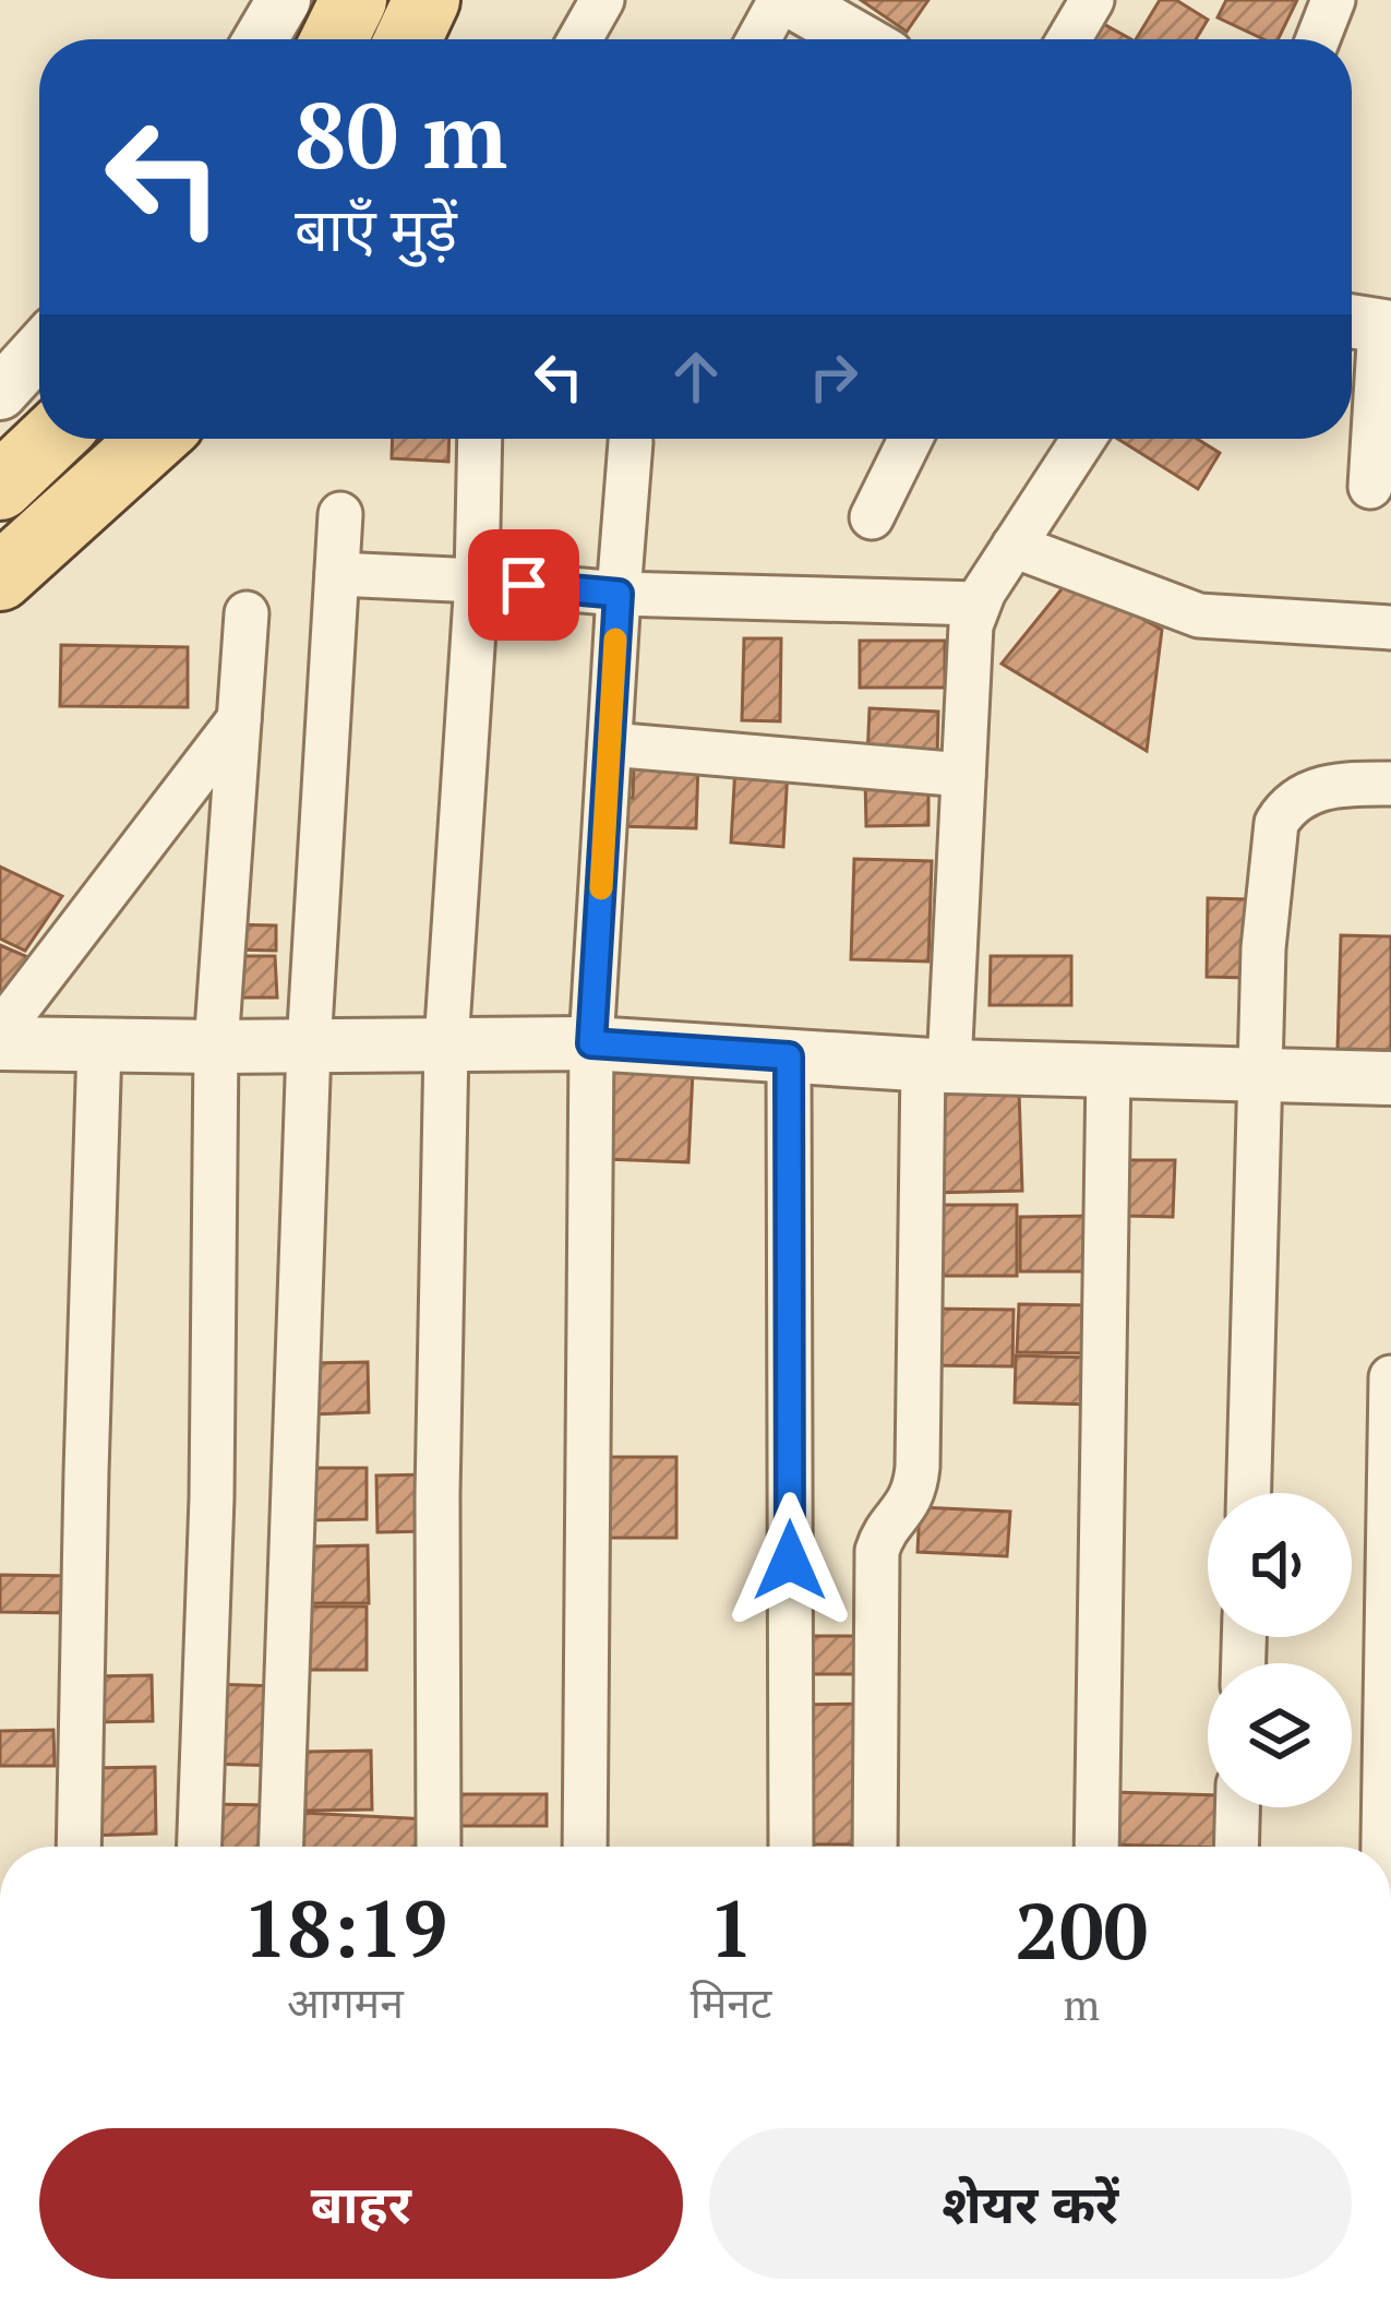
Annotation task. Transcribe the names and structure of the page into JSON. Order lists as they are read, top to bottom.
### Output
{
  "page": {
    "turn": ["80 m", "बाएँ मुड़ें"],
    "eta": [
      "18:19",
      "आगमन",
      "1",
      "मिनट",
      "200",
      "m"
    ],
    "buttons": ["बाहर", "शेयर करें"]
  }
}
